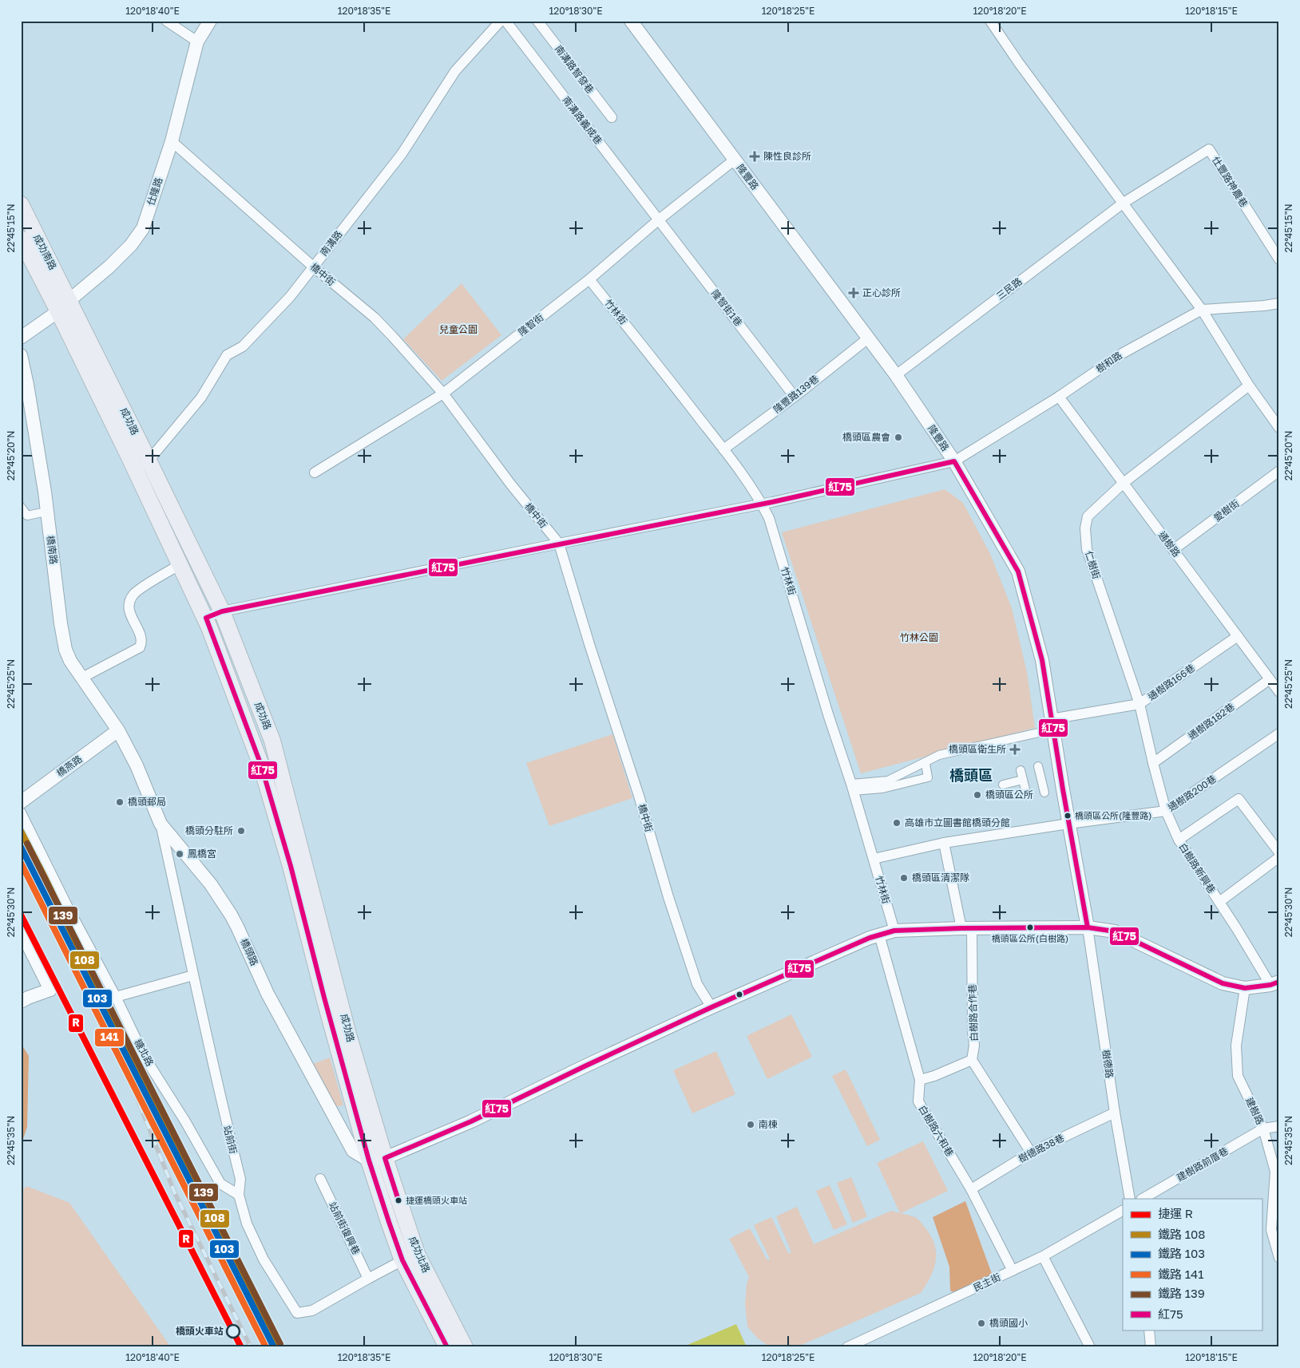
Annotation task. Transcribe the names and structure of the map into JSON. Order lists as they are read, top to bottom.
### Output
{
  "streets": {
    "main road": ["成功南路", "成功路", "成功北路"],
    "street": [
      "南溝路智發巷",
      "南溝路義成巷",
      "隆豐路",
      "仕豐路神農巷",
      "仕隆路",
      "南溝路",
      "橋中街",
      "三民路",
      "隆智街1巷",
      "竹林街",
      "隆智街",
      "樹和路",
      "隆豐路139巷",
      "愛樹街",
      "通樹路",
      "橋南路",
      "仁樹街",
      "通樹路166巷",
      "通樹路182巷",
      "橋燕路",
      "通樹路200巷",
      "白樹路新興巷",
      "橋頭路",
      "白樹路合作巷",
      "糖北路",
      "樹德路",
      "建樹路",
      "白樹路六和巷",
      "站前街",
      "樹德路38巷",
      "建樹路前厝巷",
      "站前街復興巷",
      "民主街"
    ]
  },
  "crossings": [
    ["南溝路義成巷", "隆智街1巷"],
    ["南溝路義成巷", "隆智街"],
    ["隆豐路", "三民路"],
    ["隆豐路", "隆智街"],
    ["隆豐路", "樹和路"],
    ["隆豐路", "隆豐路139巷"],
    ["隆豐路", "通樹路166巷"],
    ["隆豐路", "通樹路200巷"],
    ["隆豐路", "樹德路"],
    ["仕豐路神農巷", "三民路"],
    ["仕隆路", "成功南路"],
    ["仕隆路", "橋中街"],
    ["仕隆路", "成功路"],
    ["南溝路", "橋中街"],
    ["南溝路", "成功路"],
    ["成功南路", "成功路"],
    ["橋中街", "隆智街"],
    ["橋中街", "樹和路"],
    ["隆智街1巷", "隆智街"],
    ["隆智街1巷", "隆豐路139巷"],
    ["竹林街", "隆智街"],
    ["竹林街", "樹和路"],
    ["竹林街", "隆豐路139巷"],
    ["竹林街", "通樹路200巷"],
    ["樹和路", "成功路"],
    ["樹和路", "通樹路"],
    ["成功路", "橋頭路"],
    ["成功路", "成功北路"],
    ["愛樹街", "通樹路"],
    ["通樹路", "仁樹街"],
    ["通樹路", "通樹路166巷"],
    ["通樹路", "通樹路182巷"],
    ["橋南路", "橋燕路"],
    ["橋南路", "橋頭路"],
    ["仁樹街", "通樹路166巷"],
    ["仁樹街", "通樹路182巷"],
    ["仁樹街", "通樹路200巷"],
    ["仁樹街", "白樹路新興巷"],
    ["橋燕路", "橋頭路"],
    ["通樹路200巷", "白樹路新興巷"],
    ["通樹路200巷", "白樹路合作巷"],
    ["橋頭路", "站前街"],
    ["橋頭路", "成功北路"],
    ["糖北路", "站前街"],
    ["樹德路", "樹德路38巷"],
    ["建樹路", "建樹路前厝巷"],
    ["白樹路六和巷", "樹德路38巷"],
    ["白樹路六和巷", "民主街"],
    ["站前街", "站前街復興巷"],
    ["站前街", "成功北路"]
  ],
  "districts": ["橋頭區"],
  "parks": ["兒童公園", "竹林公園"],
  "places": {
    "health": ["陳性良診所", "正心診所", "橋頭區衛生所"],
    "other": [
      "橋頭區農會",
      "橋頭區公所",
      "橋頭郵局",
      "橋頭區公所(隆豐路)",
      "高雄市立圖書館橋頭分館",
      "橋頭分駐所",
      "鳳橋宮",
      "橋頭區清潔隊",
      "橋頭區公所(白樹路)",
      "南棟",
      "捷運橋頭火車站",
      "橋頭國小",
      "橋頭火車站"
    ]
  },
  "lines": [
    "transit line 紅75",
    "rail line 108",
    "rail line 139",
    "rail line 103",
    "rail line 141",
    "metro line R"
  ],
  "legend": [
    "捷運 R",
    "鐵路 108",
    "鐵路 103",
    "鐵路 141",
    "鐵路 139",
    "紅75"
  ],
  "coordinates": [
    "120°18'40\"E",
    "120°18'35\"E",
    "120°18'30\"E",
    "120°18'25\"E",
    "120°18'20\"E",
    "120°18'15\"E",
    "22°45'15\"N",
    "22°45'20\"N",
    "22°45'25\"N",
    "22°45'30\"N",
    "22°45'35\"N"
  ]
}
